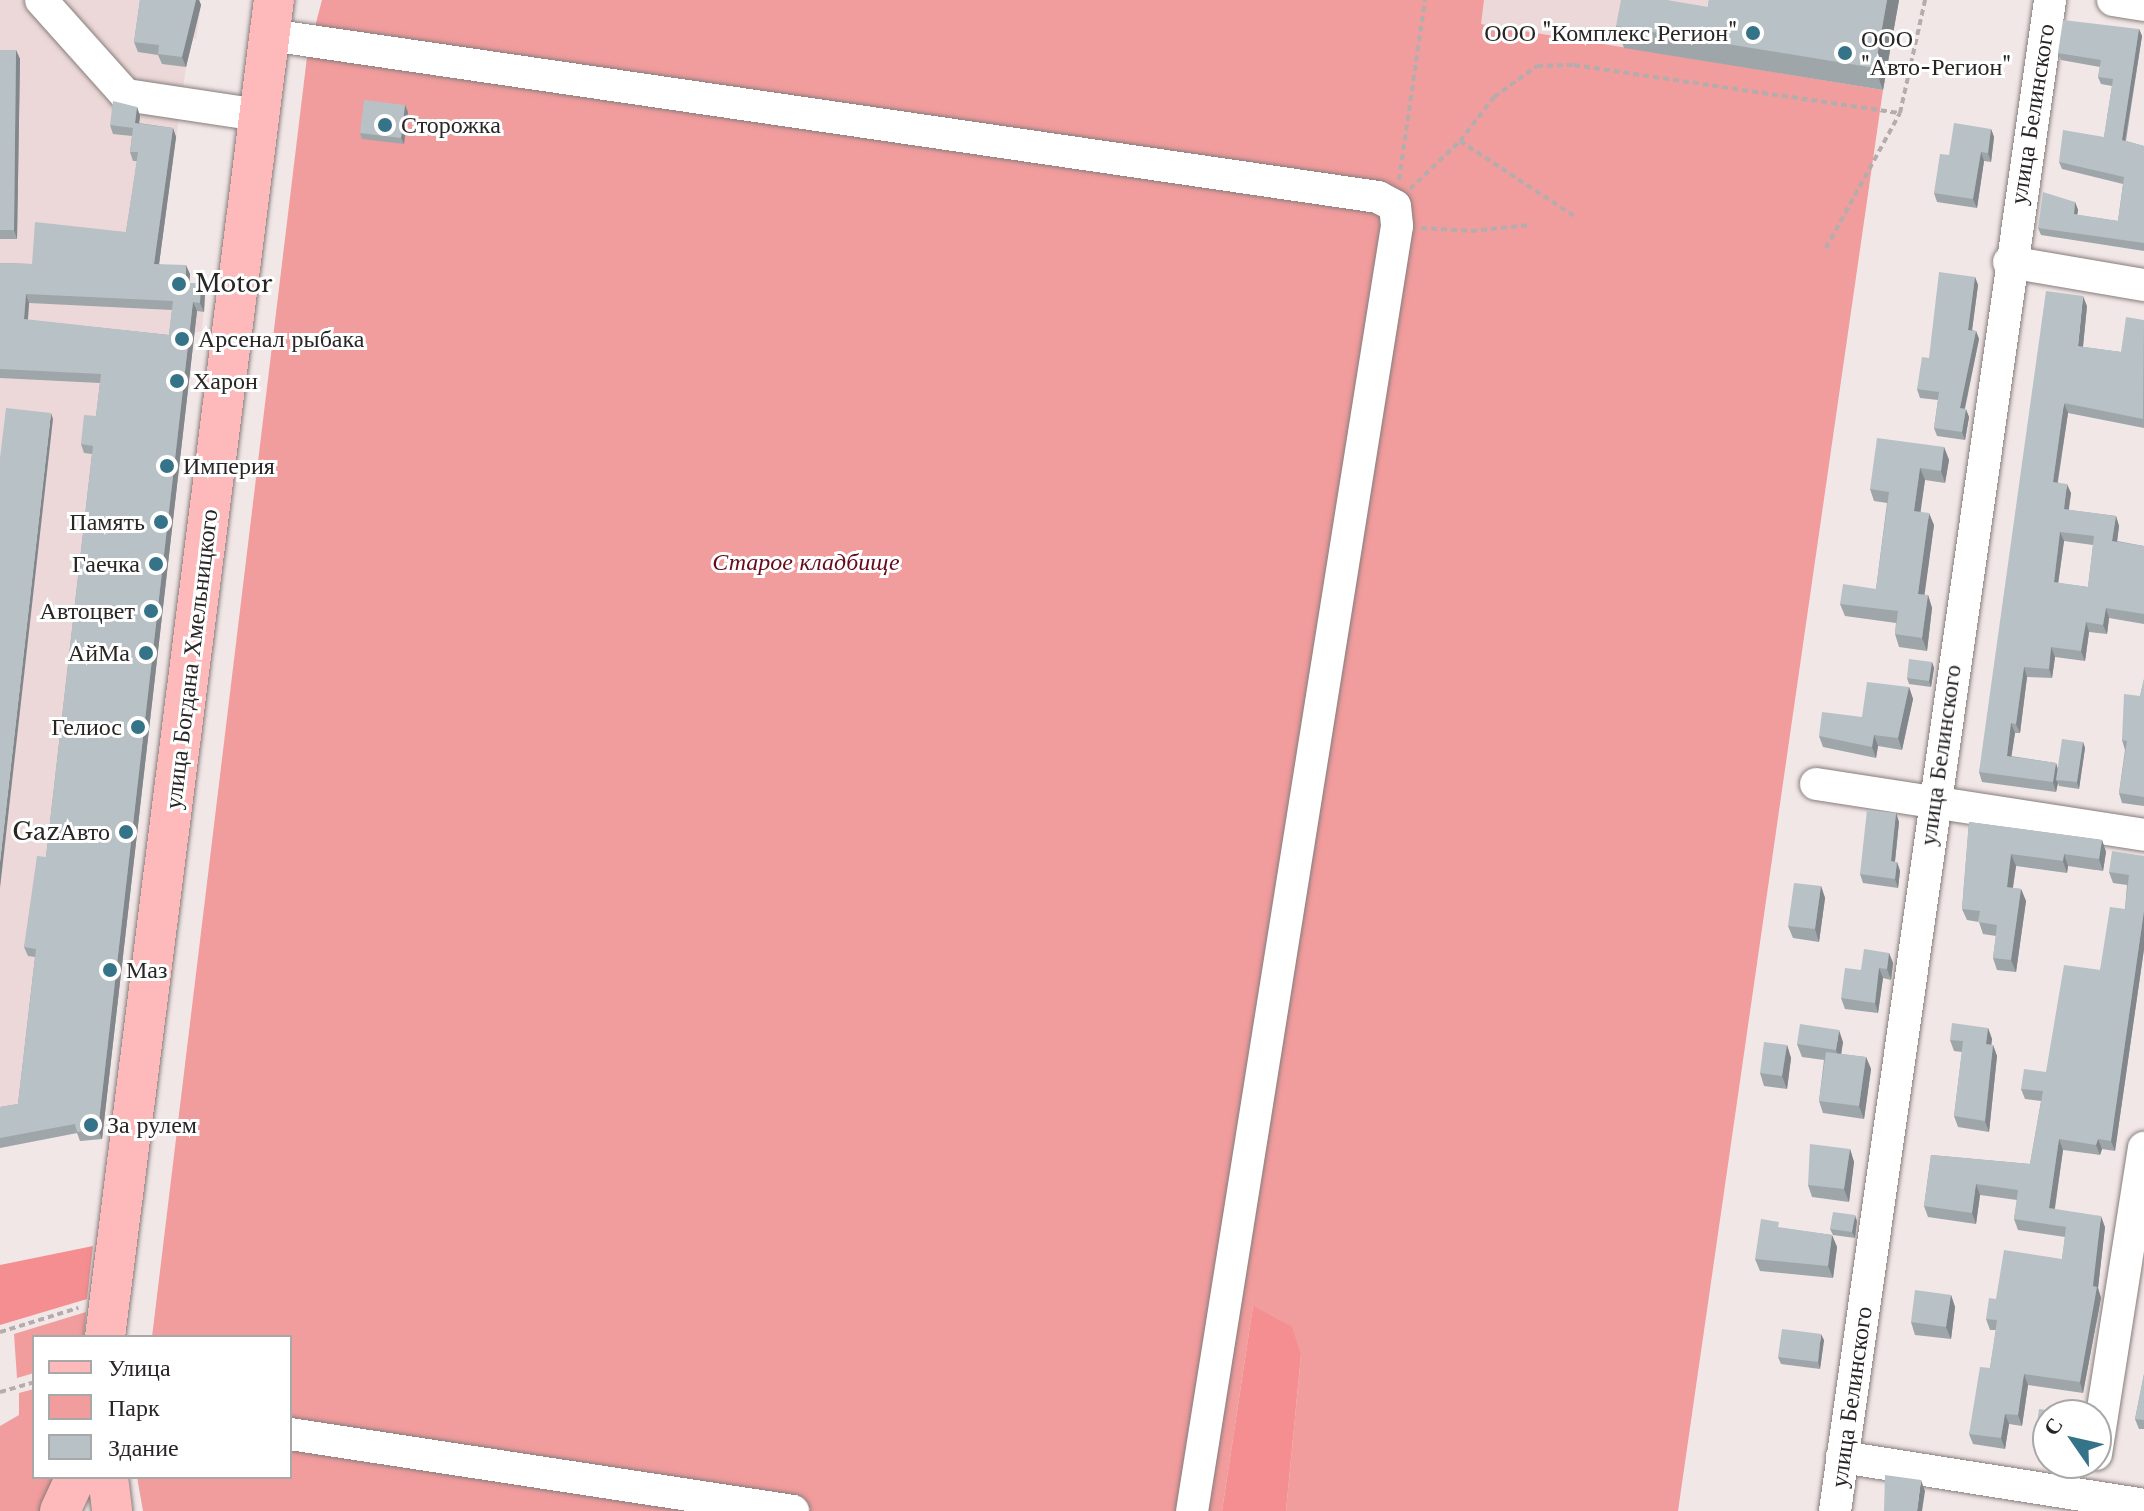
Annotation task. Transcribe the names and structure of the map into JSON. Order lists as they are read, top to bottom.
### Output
{
  "streets": {
    "main road": ["улица Богдана Хмельницкого"],
    "street": ["улица Белинского"]
  },
  "parks": ["Старое кладбище"],
  "places": [
    "ООО \"Комплекс Регион\"",
    "ООО \"Авто-Регион\"",
    "Сторожка",
    "Motor",
    "Арсенал рыбака",
    "Харон",
    "Империя",
    "Память",
    "Гаечка",
    "Автоцвет",
    "АйМа",
    "Гелиос",
    "GazАвто",
    "Маз",
    "За рулем"
  ],
  "legend": ["Улица", "Парк", "Здание"],
  "north": "top left"
}
